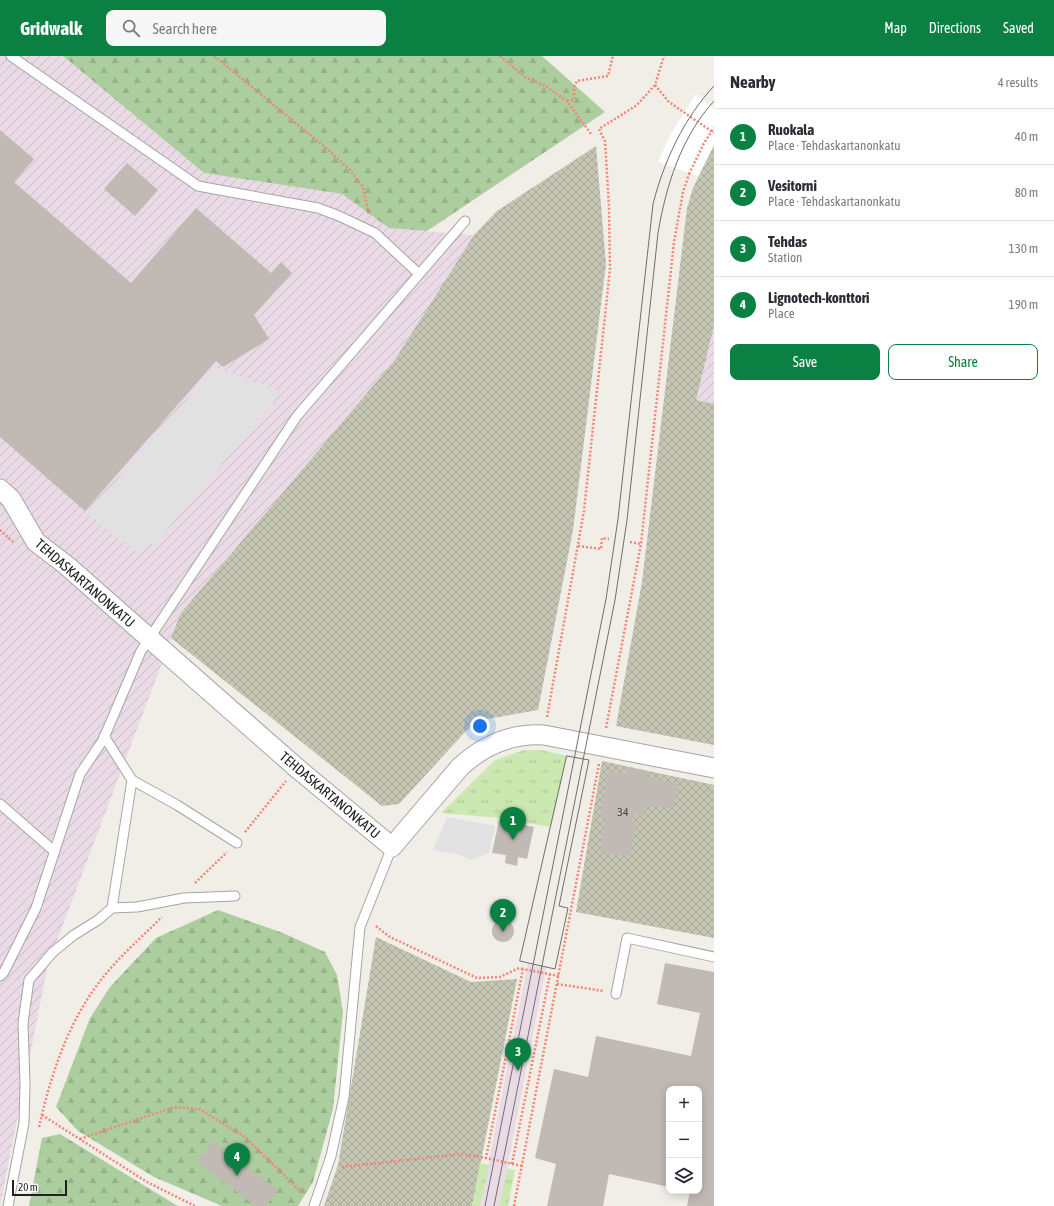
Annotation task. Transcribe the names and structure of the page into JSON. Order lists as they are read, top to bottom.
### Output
{
  "streets": {
    "street": ["TEHDASKARTANONKATU"]
  },
  "house_numbers": ["34"],
  "scale_bar": "20 m",
  "page": {
    "header": "Gridwalk",
    "search": "Search here",
    "nav": ["Map", "Directions", "Saved"],
    "heading": ["Nearby", "4 results"],
    "list": [
      {
        "mark": "1",
        "name": "Ruokala",
        "note": "Place · Tehdaskartanonkatu",
        "value": "40 m"
      },
      {
        "mark": "2",
        "name": "Vesitorni",
        "note": "Place · Tehdaskartanonkatu",
        "value": "80 m"
      },
      {
        "mark": "3",
        "name": "Tehdas",
        "note": "Station",
        "value": "130 m"
      },
      {
        "mark": "4",
        "name": "Lignotech-konttori",
        "note": "Place",
        "value": "190 m"
      }
    ],
    "buttons": ["Save", "Share"],
    "pins": [
      "1",
      "2",
      "3",
      "4"
    ],
    "map_buttons": ["+", "−"],
    "scale": "20 m"
  }
}
